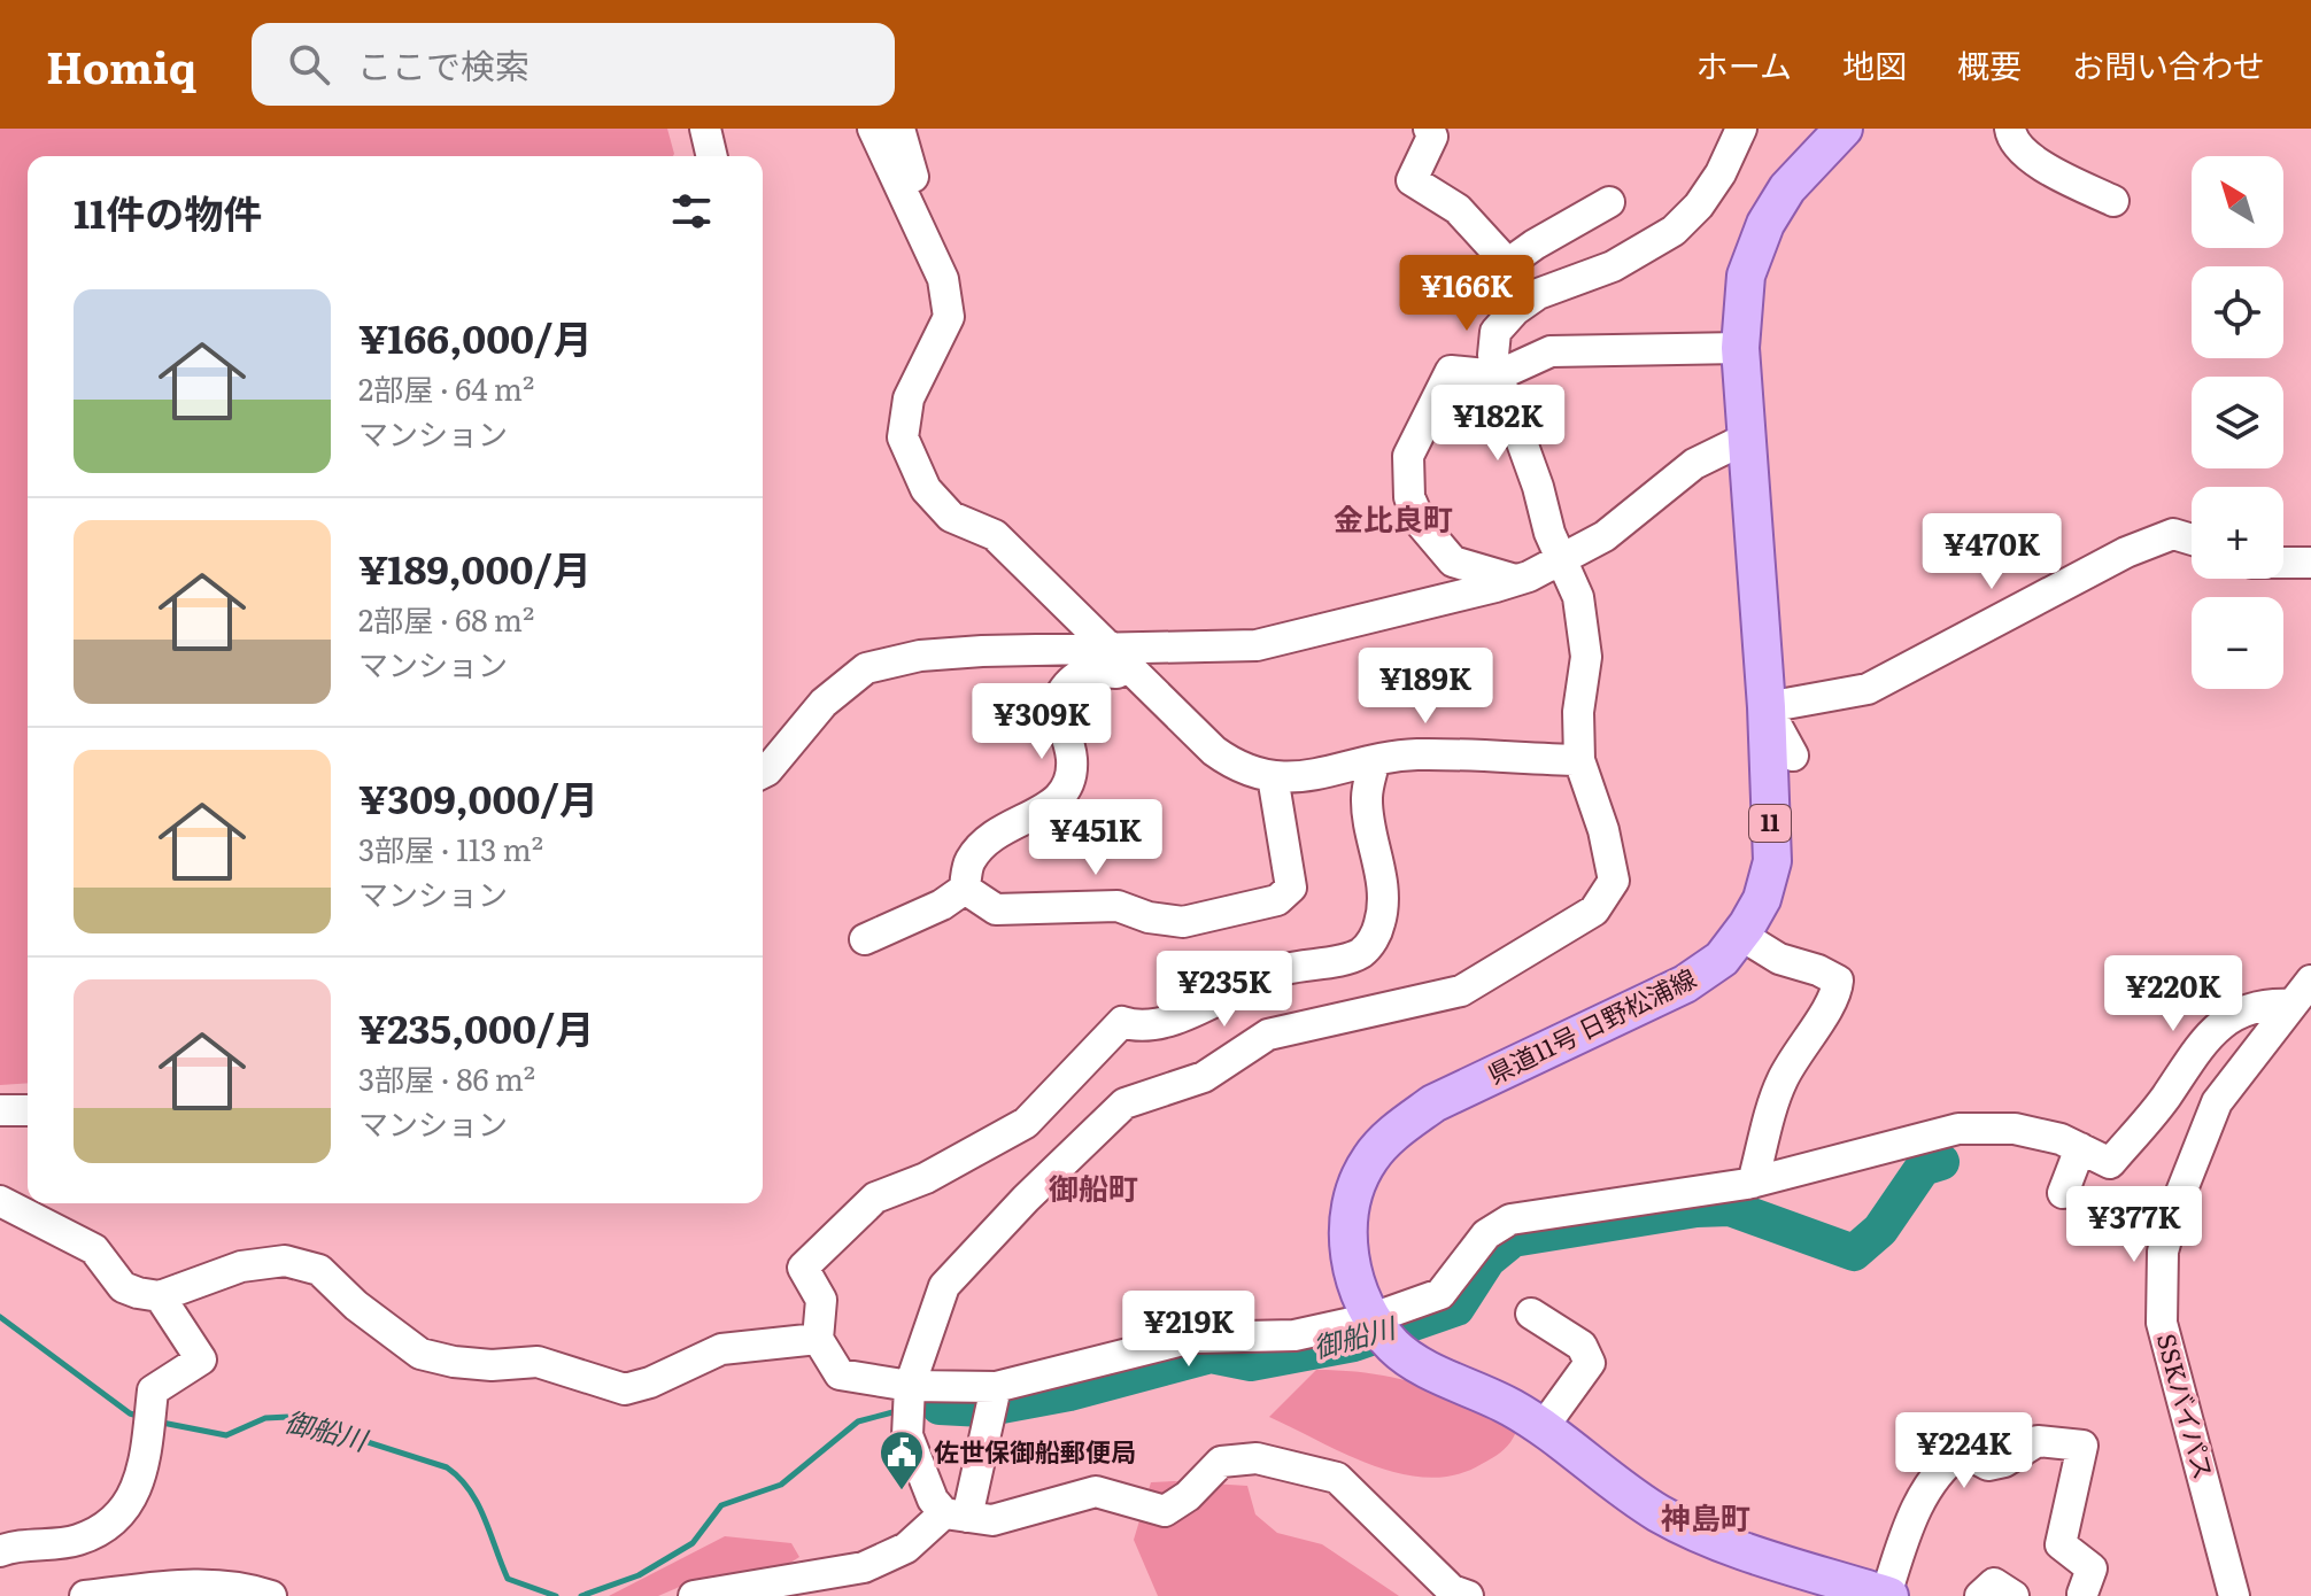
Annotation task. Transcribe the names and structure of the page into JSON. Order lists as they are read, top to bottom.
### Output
{
  "streets": {
    "main road": ["11", "県道11号 日野松浦線"],
    "street": ["SSKバイパス"]
  },
  "districts": ["金比良町", "御船町", "神島町"],
  "water": ["御船川"],
  "places": {
    "public building": ["佐世保御船郵便局"]
  },
  "north": "top left",
  "page": {
    "header": "Homiq",
    "search": "ここで検索",
    "nav": [
      "ホーム",
      "地図",
      "概要",
      "お問い合わせ"
    ],
    "map_buttons": ["+", "−"],
    "heading": "11件の物件",
    "price": [
      "¥166K",
      "¥182K",
      "¥470K",
      "¥189K",
      "¥309K",
      "¥451K",
      "¥235K",
      "¥220K",
      "¥377K",
      "¥219K",
      "¥224K"
    ],
    "list": [
      {
        "name": "¥166,000/月",
        "note": "2部屋 · 64 m² · マンション"
      },
      {
        "name": "¥189,000/月",
        "note": "2部屋 · 68 m² · マンション"
      },
      {
        "name": "¥309,000/月",
        "note": "3部屋 · 113 m² · マンション"
      },
      {
        "name": "¥235,000/月",
        "note": "3部屋 · 86 m² · マンション"
      }
    ]
  }
}
